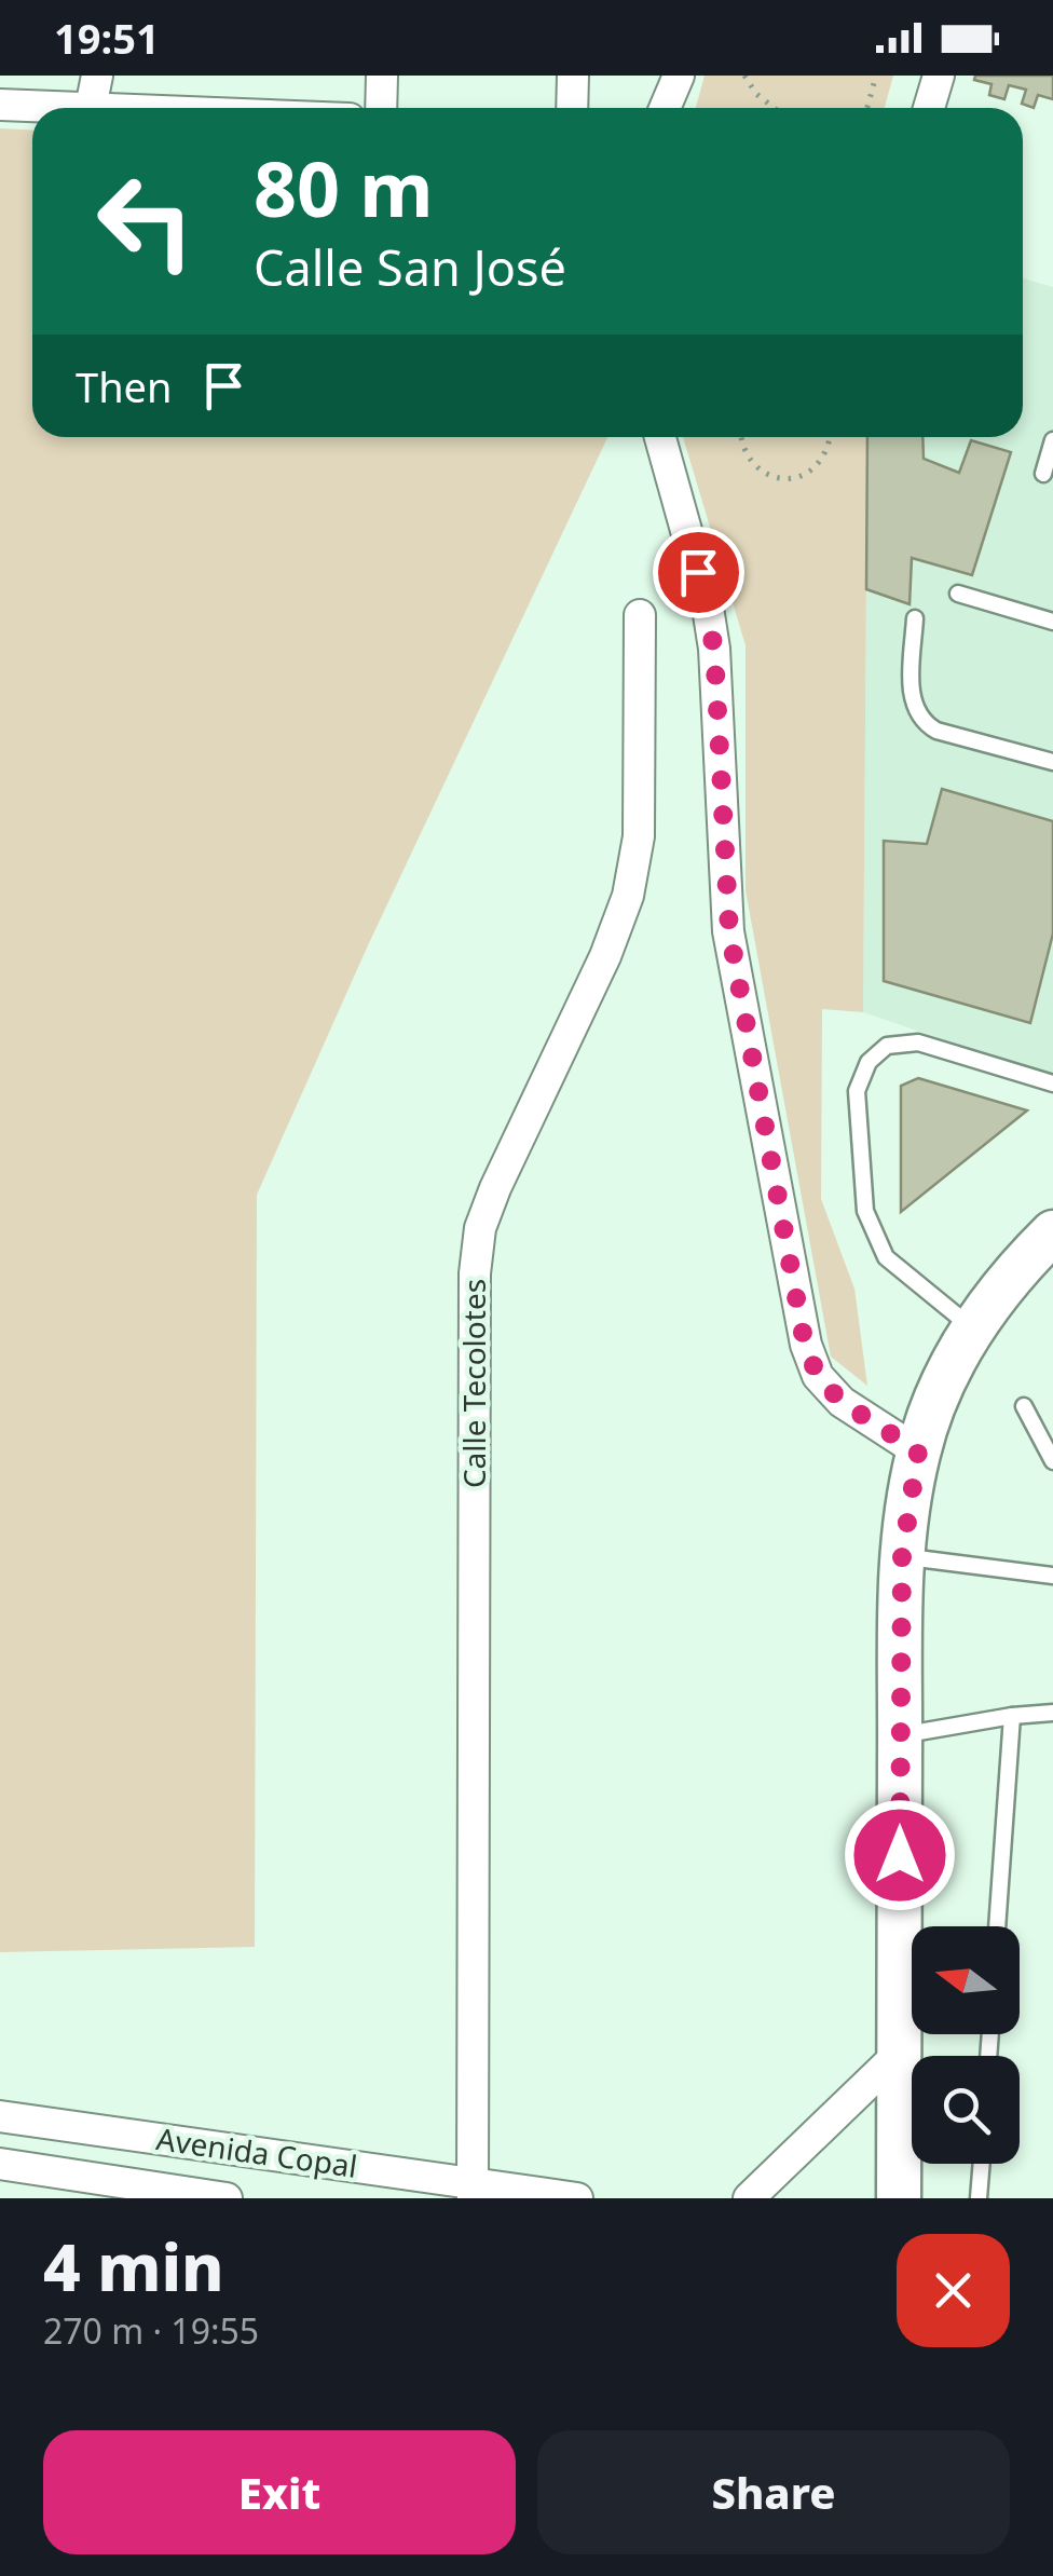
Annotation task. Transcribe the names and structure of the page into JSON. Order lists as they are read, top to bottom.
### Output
{
  "streets": {
    "street": ["Calle Tecolotes", "Avenida Copal"]
  },
  "crossings": [
    ["Calle Tecolotes", "Avenida Copal"]
  ],
  "north": "left",
  "page": {
    "status": "19:51",
    "turn": ["80 m", "Calle San José"],
    "then": "Then",
    "heading": ["4 min", "270 m · 19:55"],
    "buttons": ["Exit", "Share"]
  }
}
